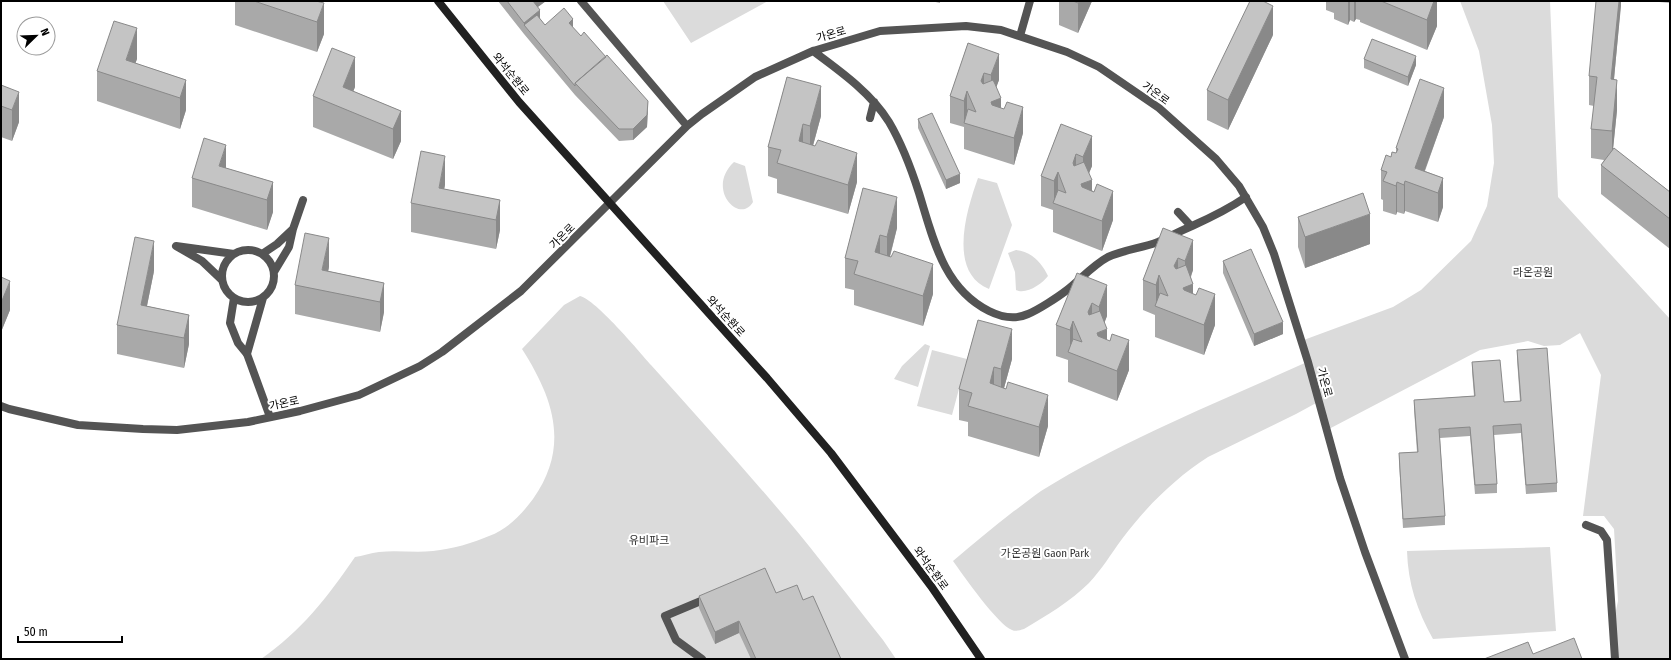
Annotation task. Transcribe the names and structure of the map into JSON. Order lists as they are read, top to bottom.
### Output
{
  "streets": {
    "street": ["가온로", "와석순환로"]
  },
  "crossings": [
    ["가온로", "와석순환로"]
  ],
  "parks": ["라온공원", "유비파크", "가온공원 Gaon Park"],
  "scale_bar": "50 m",
  "north": "top right"
}
